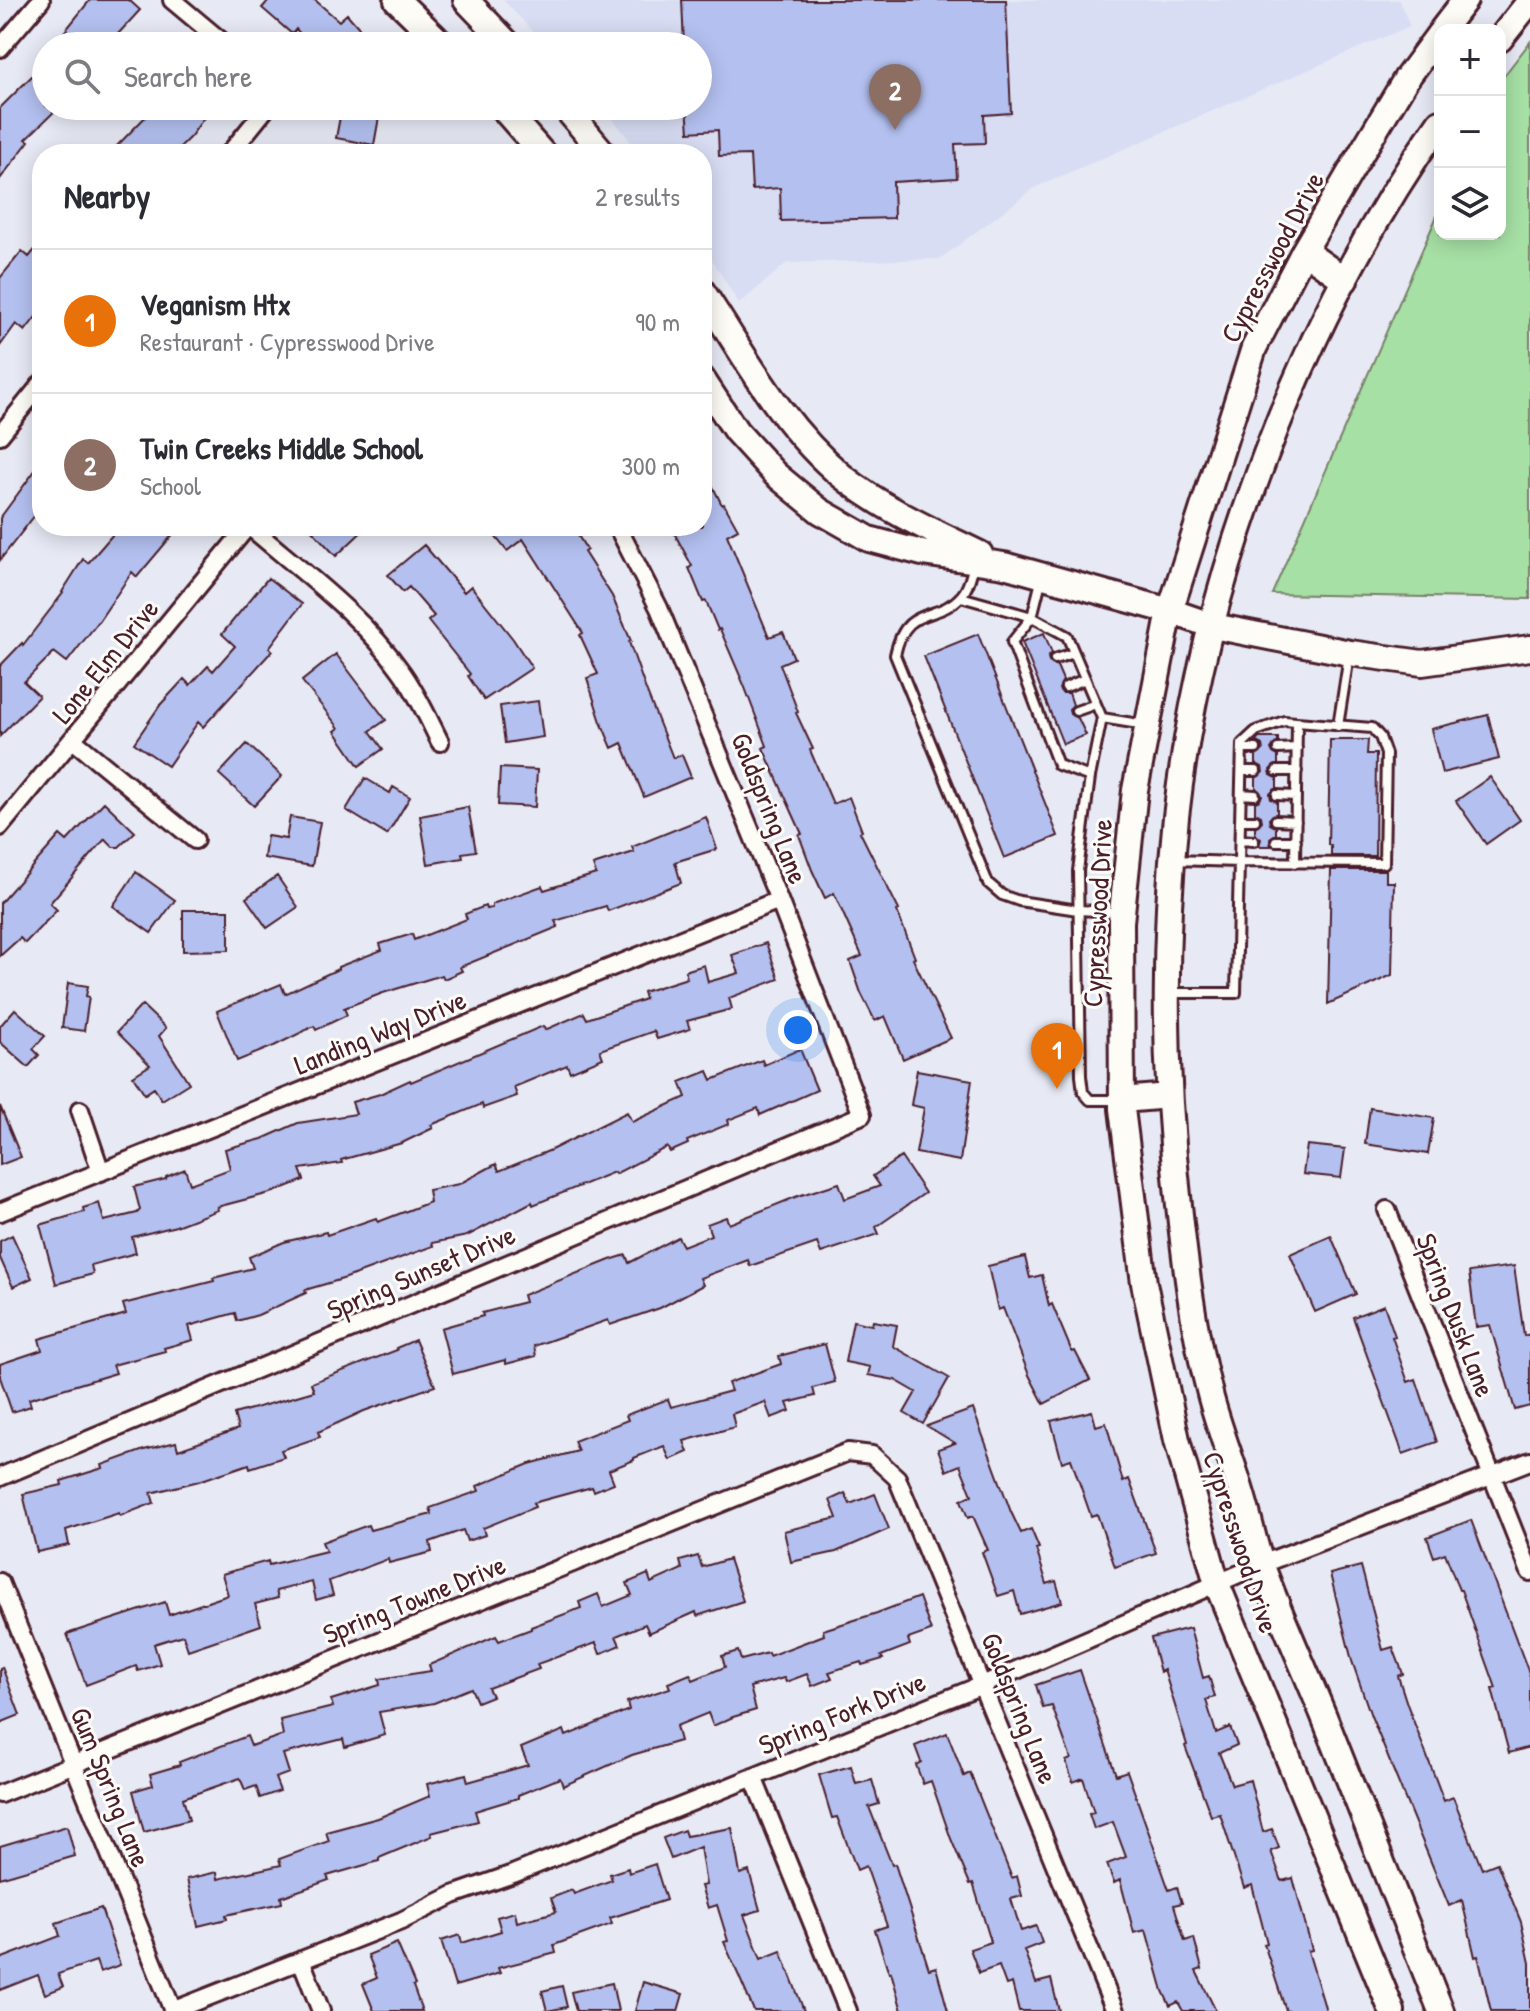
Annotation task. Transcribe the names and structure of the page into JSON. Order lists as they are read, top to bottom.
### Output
{
  "streets": {
    "main road": ["Cypresswood Drive"],
    "street": [
      "Lone Elm Drive",
      "Goldspring Lane",
      "Landing Way Drive",
      "Spring Sunset Drive",
      "Spring Dusk Lane",
      "Spring Towne Drive",
      "Spring Fork Drive",
      "Gum Spring Lane"
    ]
  },
  "crossings": [
    ["Cypresswood Drive", "Spring Fork Drive"],
    ["Goldspring Lane", "Landing Way Drive"],
    ["Goldspring Lane", "Spring Sunset Drive"],
    ["Goldspring Lane", "Spring Towne Drive"],
    ["Goldspring Lane", "Spring Fork Drive"],
    ["Spring Dusk Lane", "Spring Fork Drive"],
    ["Spring Towne Drive", "Gum Spring Lane"],
    ["Spring Fork Drive", "Gum Spring Lane"]
  ],
  "page": {
    "map_buttons": ["+", "−"],
    "search": "Search here",
    "pins": ["2", "1"],
    "heading": ["Nearby", "2 results"],
    "list": [
      {
        "mark": "1",
        "name": "Veganism Htx",
        "note": "Restaurant · Cypresswood Drive",
        "value": "90 m"
      },
      {
        "mark": "2",
        "name": "Twin Creeks Middle School",
        "note": "School",
        "value": "300 m"
      }
    ]
  }
}
